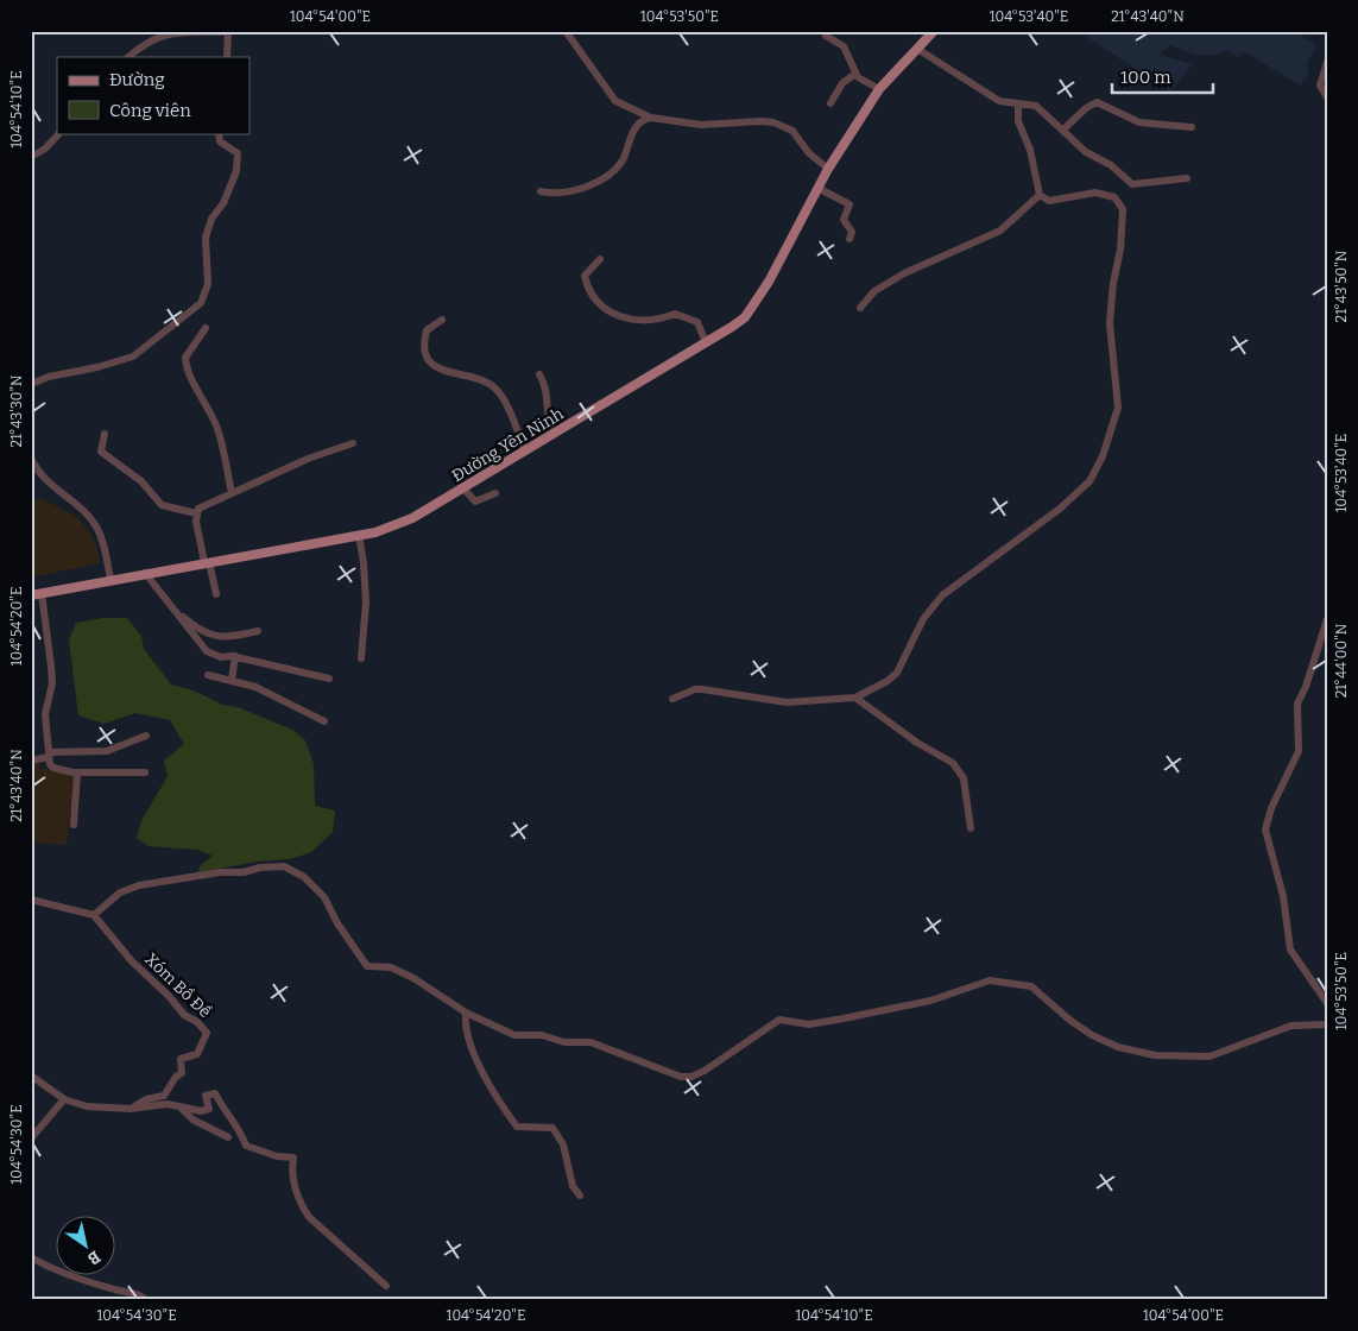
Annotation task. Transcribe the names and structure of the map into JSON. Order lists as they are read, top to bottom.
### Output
{
  "streets": {
    "main road": ["Đường Yên Ninh"],
    "street": ["Xóm Bồ Đề"]
  },
  "legend": ["Đường", "Công viên"],
  "scale_bar": "100 m",
  "north": "bottom right",
  "coordinates": [
    "104°54'00\"E",
    "104°53'50\"E",
    "104°53'40\"E",
    "21°43'40\"N",
    "104°54'10\"E",
    "21°43'50\"N",
    "21°43'30\"N",
    "104°54'20\"E",
    "21°44'00\"N",
    "104°54'30\"E"
  ]
}
